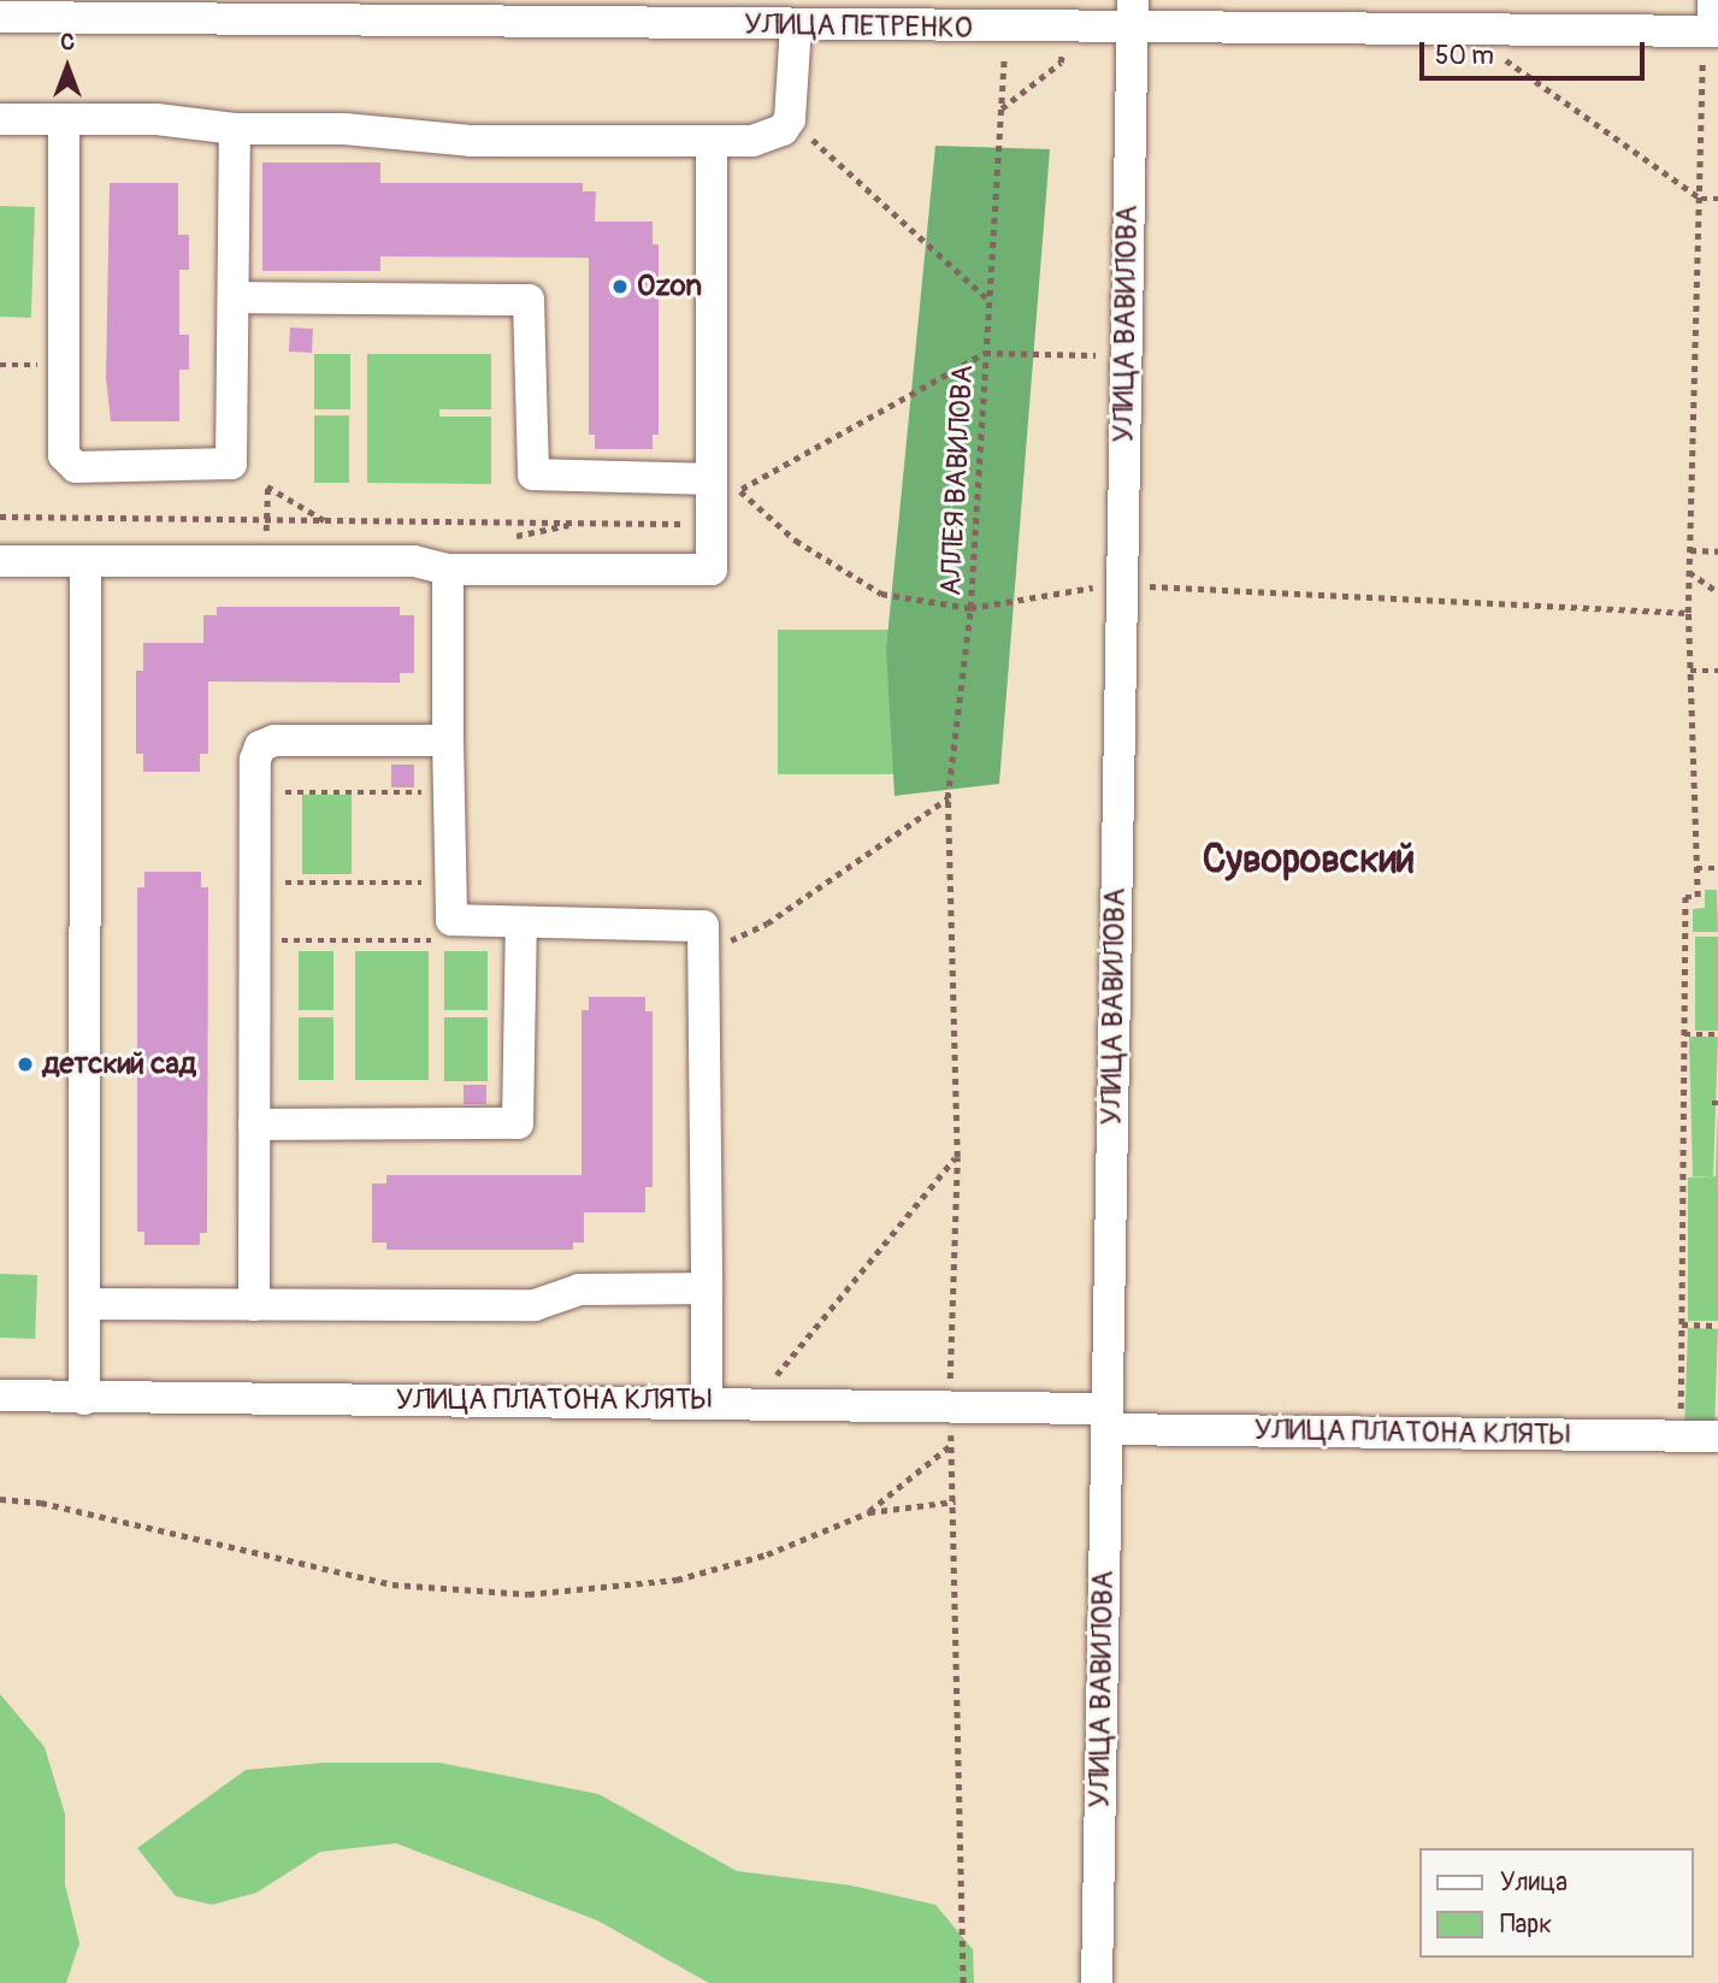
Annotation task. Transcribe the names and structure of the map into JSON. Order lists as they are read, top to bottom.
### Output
{
  "streets": {
    "street": ["УЛИЦА ПЕТРЕНКО", "УЛИЦА ВАВИЛОВА", "УЛИЦА ПЛАТОНА КЛЯТЫ"],
    "path": ["АЛЛЕЯ ВАВИЛОВА"]
  },
  "crossings": [
    ["УЛИЦА ПЕТРЕНКО", "УЛИЦА ВАВИЛОВА"],
    ["УЛИЦА ПЕТРЕНКО", "АЛЛЕЯ ВАВИЛОВА"],
    ["УЛИЦА ВАВИЛОВА", "УЛИЦА ПЛАТОНА КЛЯТЫ"],
    ["АЛЛЕЯ ВАВИЛОВА", "УЛИЦА ПЛАТОНА КЛЯТЫ"]
  ],
  "districts": ["Суворовский"],
  "places": ["Ozon", "детский сад"],
  "legend": ["Улица", "Парк"],
  "scale_bar": "50 m",
  "north": "top"
}
